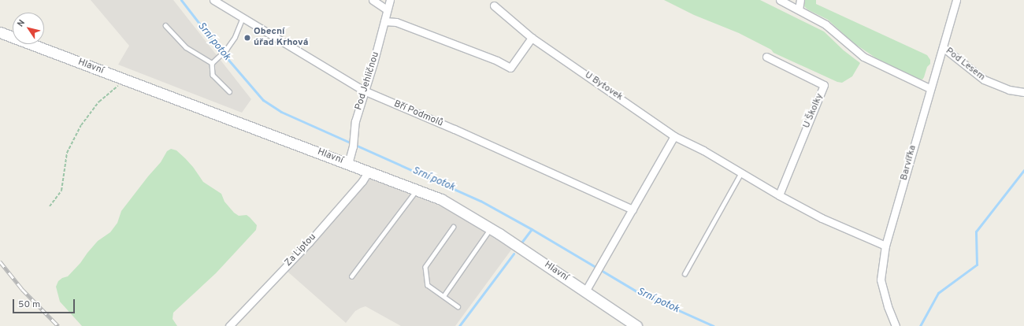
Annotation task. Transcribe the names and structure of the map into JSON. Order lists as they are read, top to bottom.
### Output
{
  "streets": {
    "street": [
      "Pod Lesem",
      "Hlavní",
      "Pod Jehličnou",
      "U Bytovek",
      "U Školky",
      "Bří Podmolů",
      "Barvířka",
      "Za Liptou"
    ]
  },
  "crossings": [
    ["Pod Lesem", "Barvířka"],
    ["Hlavní", "Pod Jehličnou"],
    ["Hlavní", "Za Liptou"],
    ["Pod Jehličnou", "Bří Podmolů"]
  ],
  "water": ["Srní potok"],
  "places": ["Obecní úřad Krhová"],
  "scale_bar": "50 m",
  "north": "top left"
}
